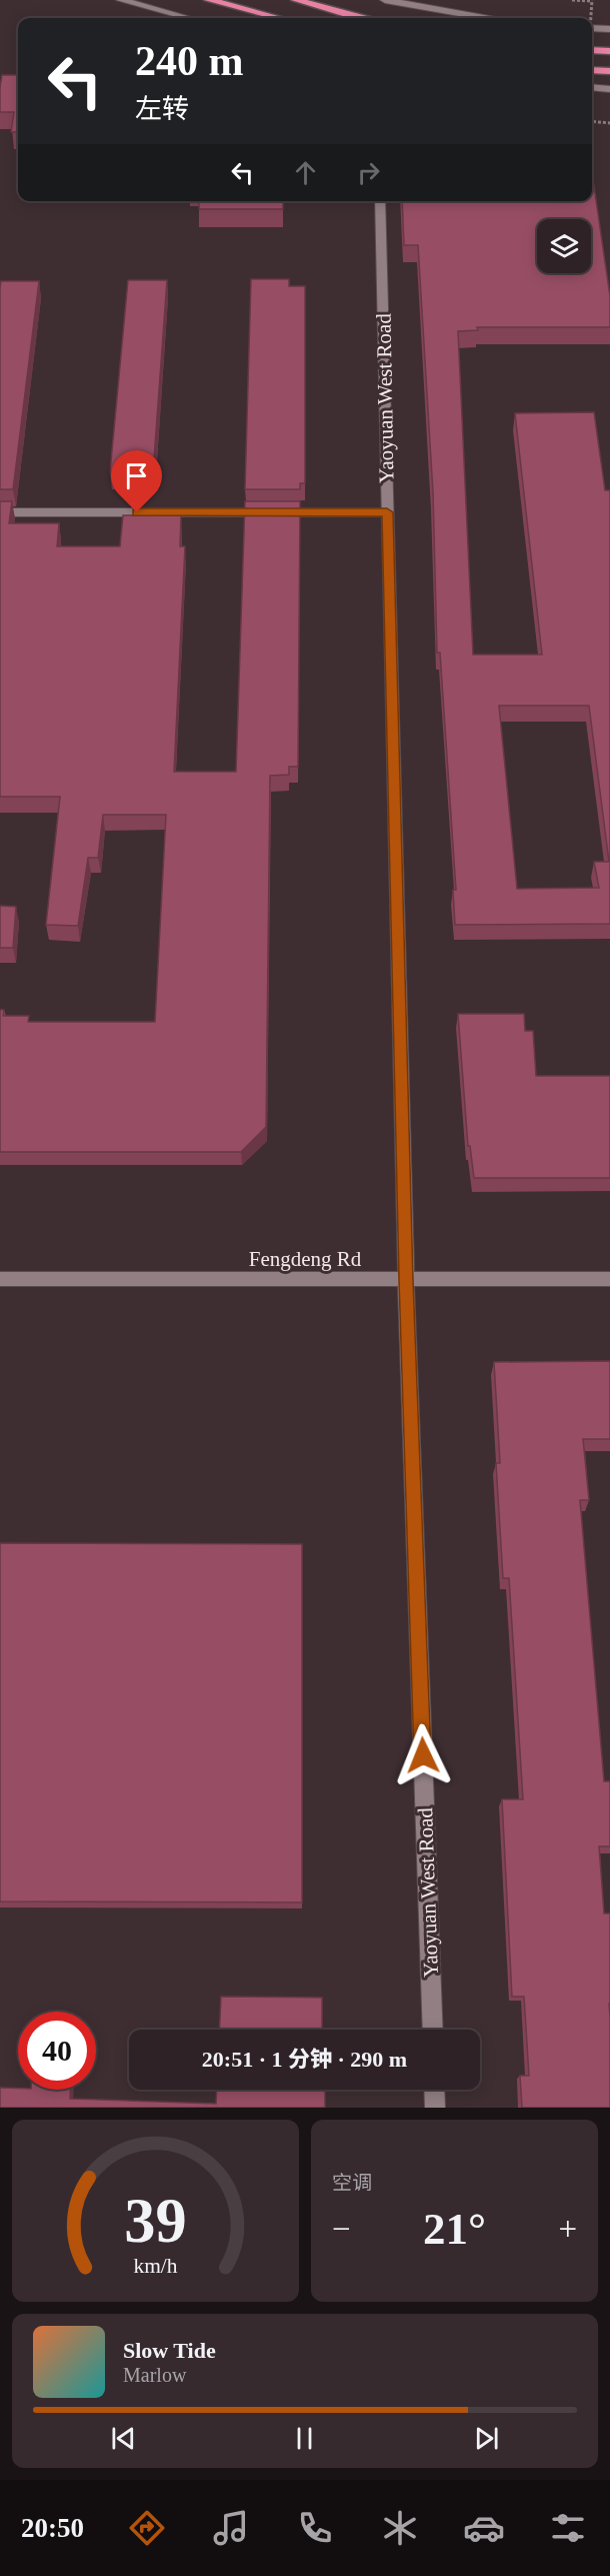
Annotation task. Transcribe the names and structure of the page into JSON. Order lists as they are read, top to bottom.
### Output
{
  "streets": {
    "street": ["Yaoyuan West Road", "Fengdeng Rd"]
  },
  "crossings": [
    ["Yaoyuan West Road", "Fengdeng Rd"]
  ],
  "page": {
    "turn": ["240 m", "左转"],
    "limit": "40",
    "trip": "20:51 · 1 分钟 · 290 m",
    "tile": "空调",
    "heat": ["−", "21°", "+"],
    "song": ["Slow Tide", "Marlow"],
    "tabs": "20:50",
    "gauge": ["39", "km/h"]
  }
}
